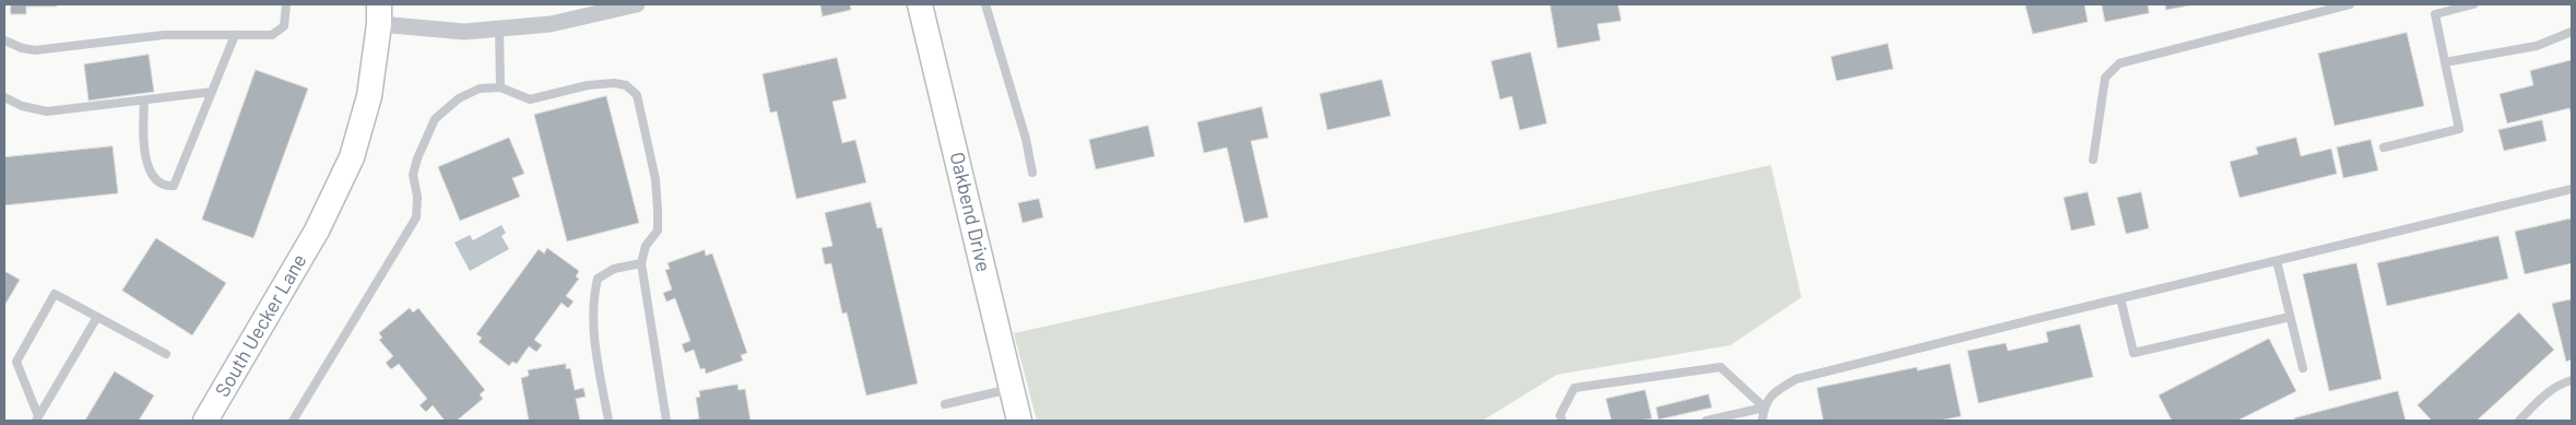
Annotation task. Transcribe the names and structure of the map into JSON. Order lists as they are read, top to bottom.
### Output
{
  "streets": {
    "street": ["Oakbend Drive", "South Uecker Lane"]
  }
}
